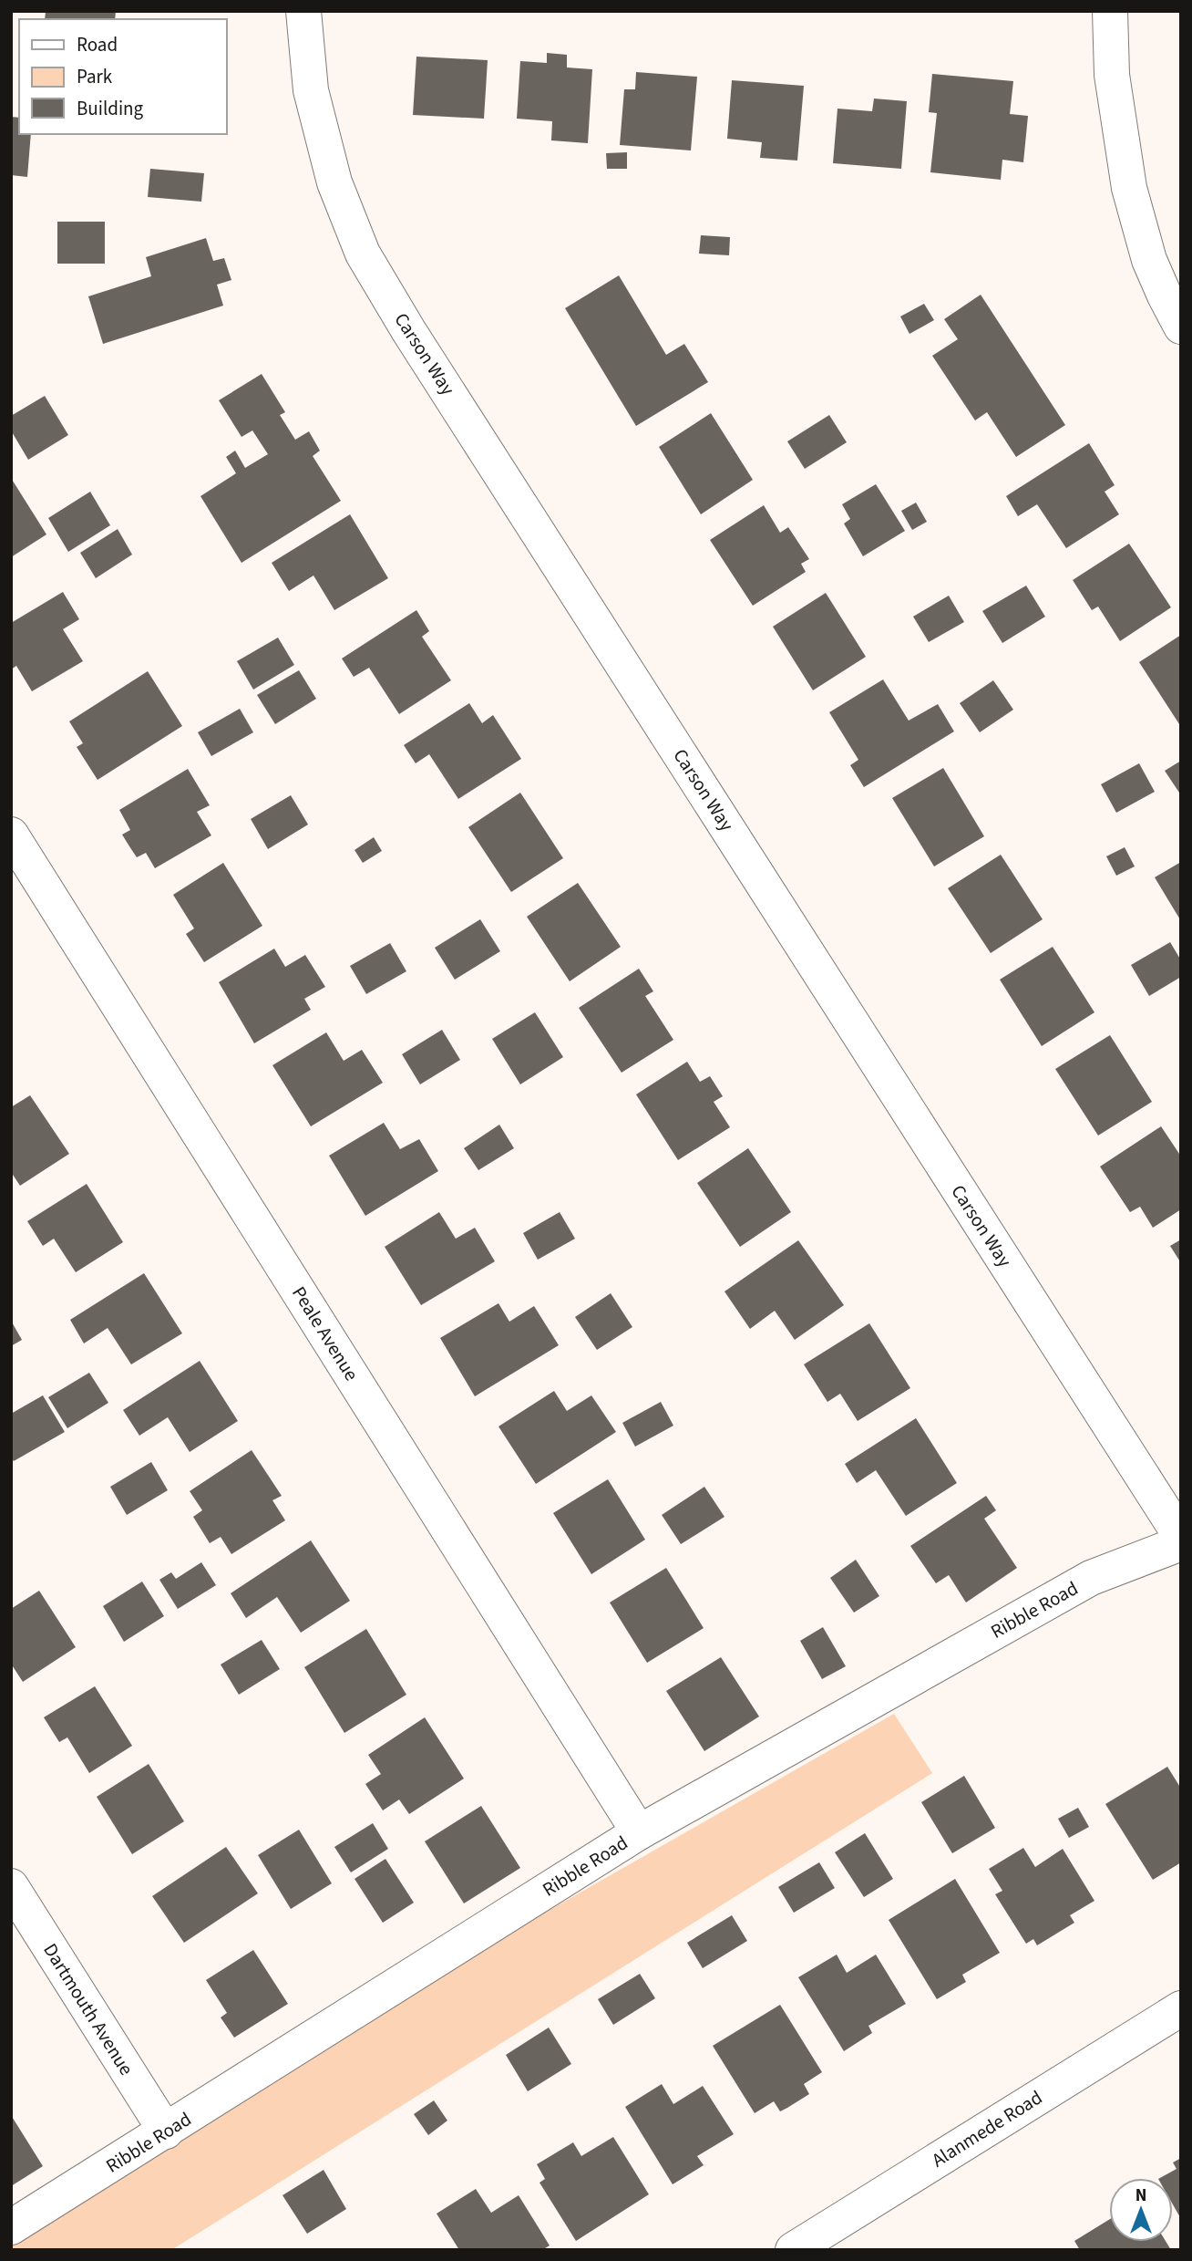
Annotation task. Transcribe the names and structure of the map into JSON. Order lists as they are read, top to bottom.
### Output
{
  "streets": {
    "street": [
      "Carson Way",
      "Peale Avenue",
      "Ribble Road",
      "Dartmouth Avenue",
      "Alanmede Road"
    ]
  },
  "crossings": [
    ["Peale Avenue", "Ribble Road"],
    ["Ribble Road", "Dartmouth Avenue"]
  ],
  "legend": ["Road", "Park", "Building"],
  "north": "top"
}
